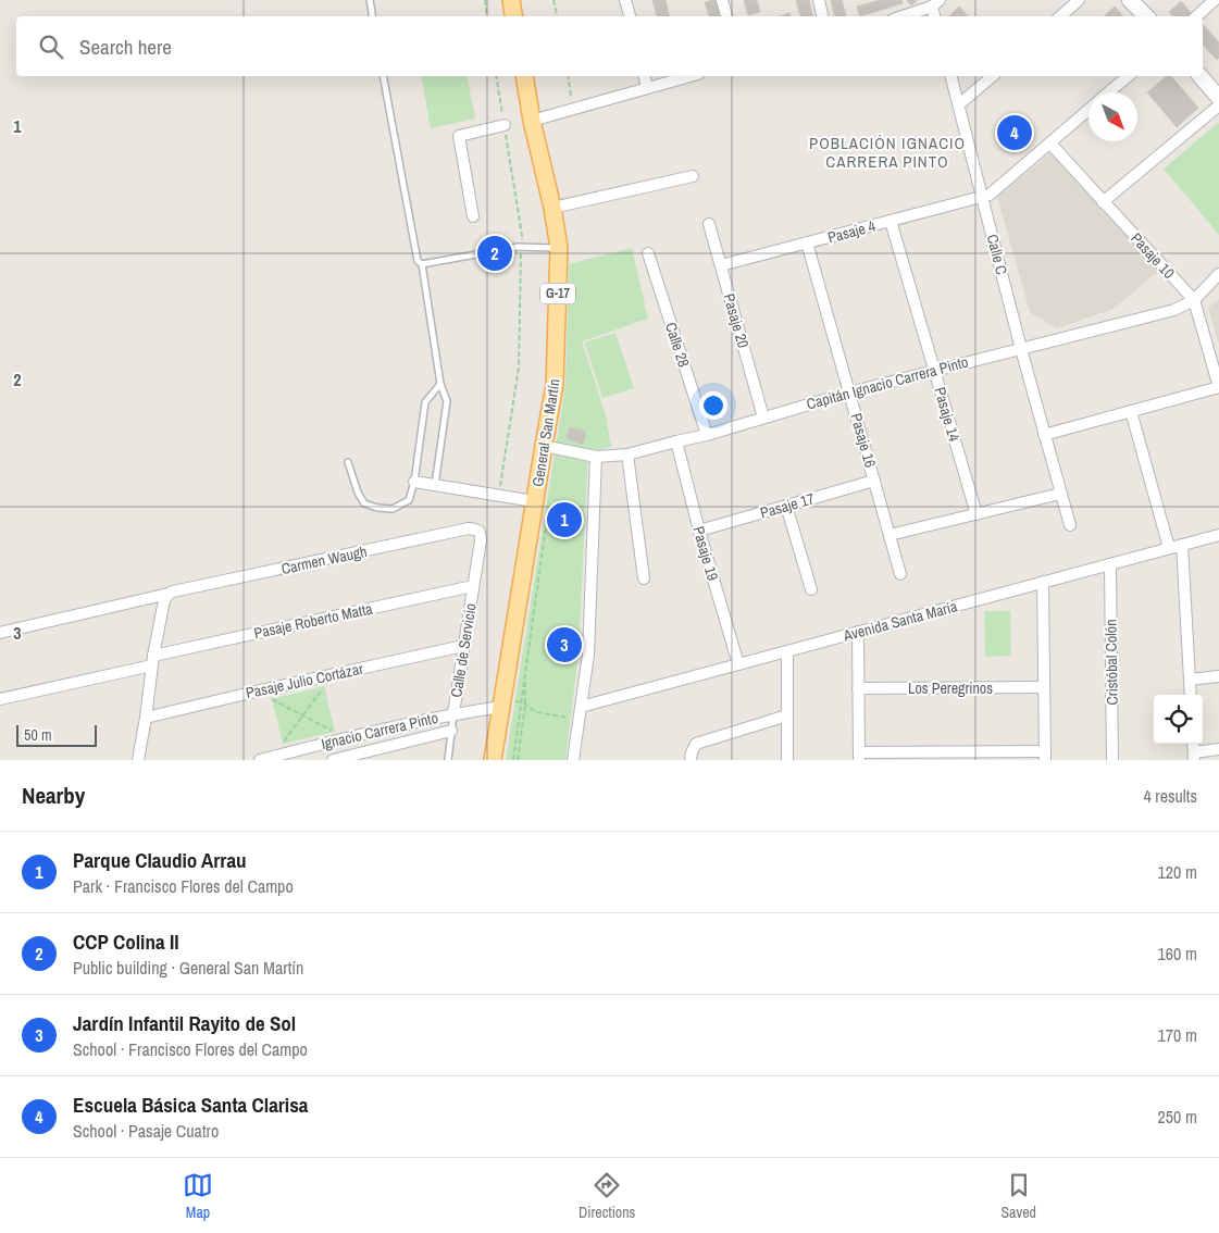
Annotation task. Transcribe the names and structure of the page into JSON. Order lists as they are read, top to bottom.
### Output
{
  "streets": {
    "main road": ["G-17", "General San Martín"],
    "street": [
      "Pasaje 4",
      "Calle C",
      "Pasaje 10",
      "Pasaje 20",
      "Calle 28",
      "Capitán Ignacio Carrera Pinto",
      "Pasaje 14",
      "Pasaje 16",
      "Pasaje 17",
      "Pasaje 19",
      "Carmen Waugh",
      "Pasaje Roberto Matta",
      "Avenida Santa María",
      "Calle de Servicio",
      "Cristóbal Colón",
      "Pasaje Julio Cortázar",
      "Los Peregrinos",
      "Ignacio Carrera Pinto"
    ]
  },
  "crossings": [
    ["Pasaje 4", "Calle C"],
    ["Pasaje 4", "Pasaje 10"],
    ["Pasaje 4", "Pasaje 20"],
    ["Pasaje 4", "Pasaje 14"],
    ["Pasaje 4", "Pasaje 16"],
    ["Calle C", "Capitán Ignacio Carrera Pinto"],
    ["Pasaje 10", "Capitán Ignacio Carrera Pinto"],
    ["Pasaje 20", "Capitán Ignacio Carrera Pinto"],
    ["Calle 28", "Capitán Ignacio Carrera Pinto"],
    ["Capitán Ignacio Carrera Pinto", "Pasaje 14"],
    ["Capitán Ignacio Carrera Pinto", "General San Martín"],
    ["Capitán Ignacio Carrera Pinto", "Pasaje 16"],
    ["Capitán Ignacio Carrera Pinto", "Pasaje 19"],
    ["General San Martín", "Ignacio Carrera Pinto"],
    ["Pasaje 16", "Pasaje 17"],
    ["Pasaje 17", "Pasaje 19"],
    ["Pasaje 19", "Avenida Santa María"],
    ["Carmen Waugh", "Calle de Servicio"],
    ["Pasaje Roberto Matta", "Calle de Servicio"],
    ["Avenida Santa María", "Cristóbal Colón"],
    ["Calle de Servicio", "Pasaje Julio Cortázar"],
    ["Calle de Servicio", "Ignacio Carrera Pinto"]
  ],
  "districts": ["POBLACIÓN IGNACIO CARRERA PINTO"],
  "scale_bar": "50 m",
  "north": "bottom right",
  "page": {
    "search": "Search here",
    "pins": [
      "4",
      "2",
      "1",
      "3"
    ],
    "scale": "50 m",
    "heading": ["Nearby", "4 results"],
    "list": [
      {
        "mark": "1",
        "name": "Parque Claudio Arrau",
        "note": "Park · Francisco Flores del Campo",
        "value": "120 m"
      },
      {
        "mark": "2",
        "name": "CCP Colina II",
        "note": "Public building · General San Martín",
        "value": "160 m"
      },
      {
        "mark": "3",
        "name": "Jardín Infantil Rayito de Sol",
        "note": "School · Francisco Flores del Campo",
        "value": "170 m"
      },
      {
        "mark": "4",
        "name": "Escuela Básica Santa Clarisa",
        "note": "School · Pasaje Cuatro",
        "value": "250 m"
      }
    ],
    "nav": ["Map", "Directions", "Saved"]
  },
  "grid": {
    "rows": ["1", "2", "3"]
  }
}
